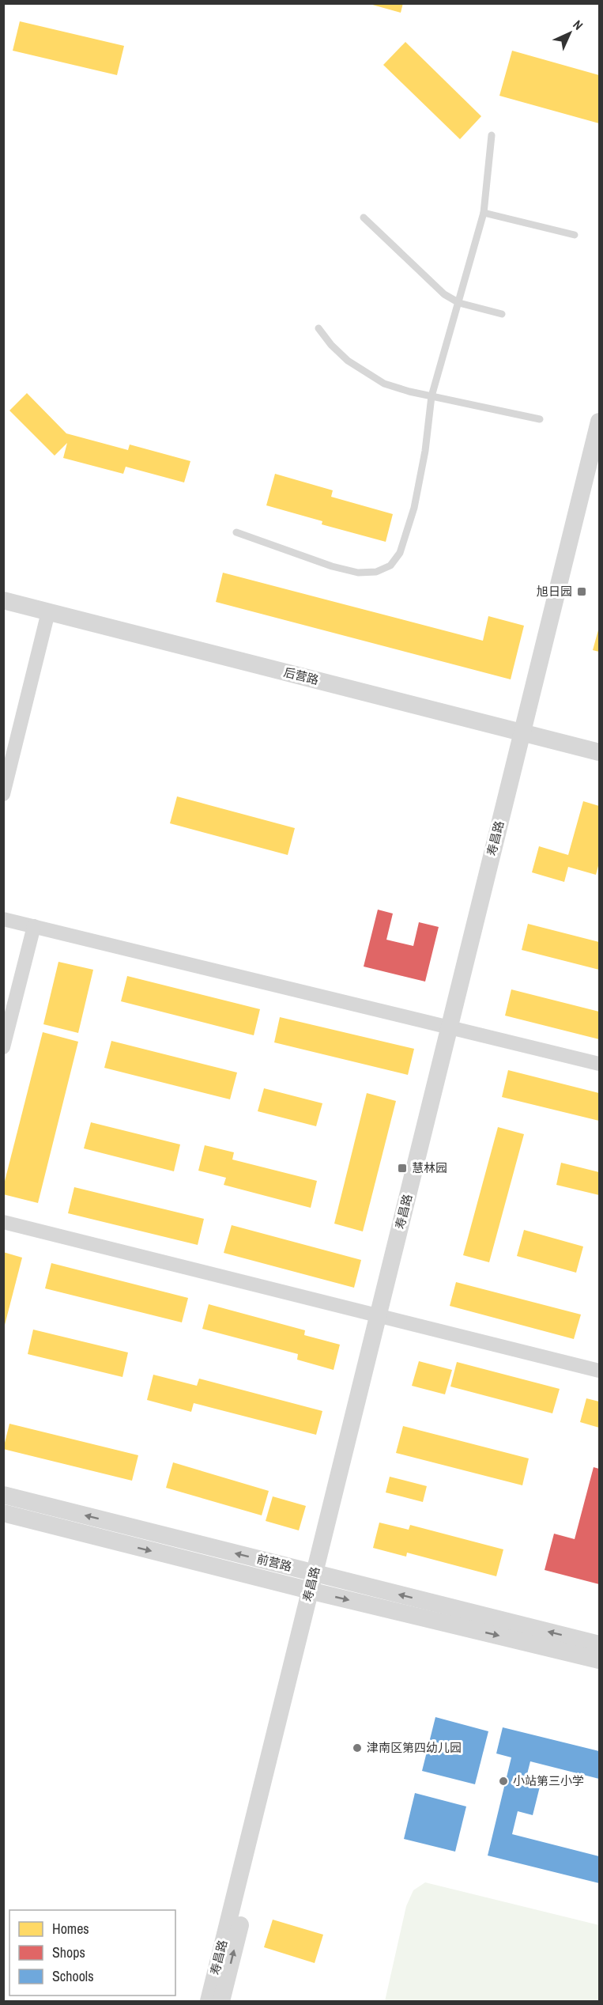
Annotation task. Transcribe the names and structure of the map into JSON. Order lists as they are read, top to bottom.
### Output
{
  "streets": {
    "street": ["后营路", "寿昌路", "前营路"]
  },
  "crossings": [
    ["后营路", "寿昌路"],
    ["寿昌路", "前营路"]
  ],
  "places": {
    "transit": ["旭日园", "慧林园"],
    "other": ["津南区第四幼儿园", "小站第三小学"]
  },
  "legend": ["Homes", "Shops", "Schools"],
  "north": "top right"
}
